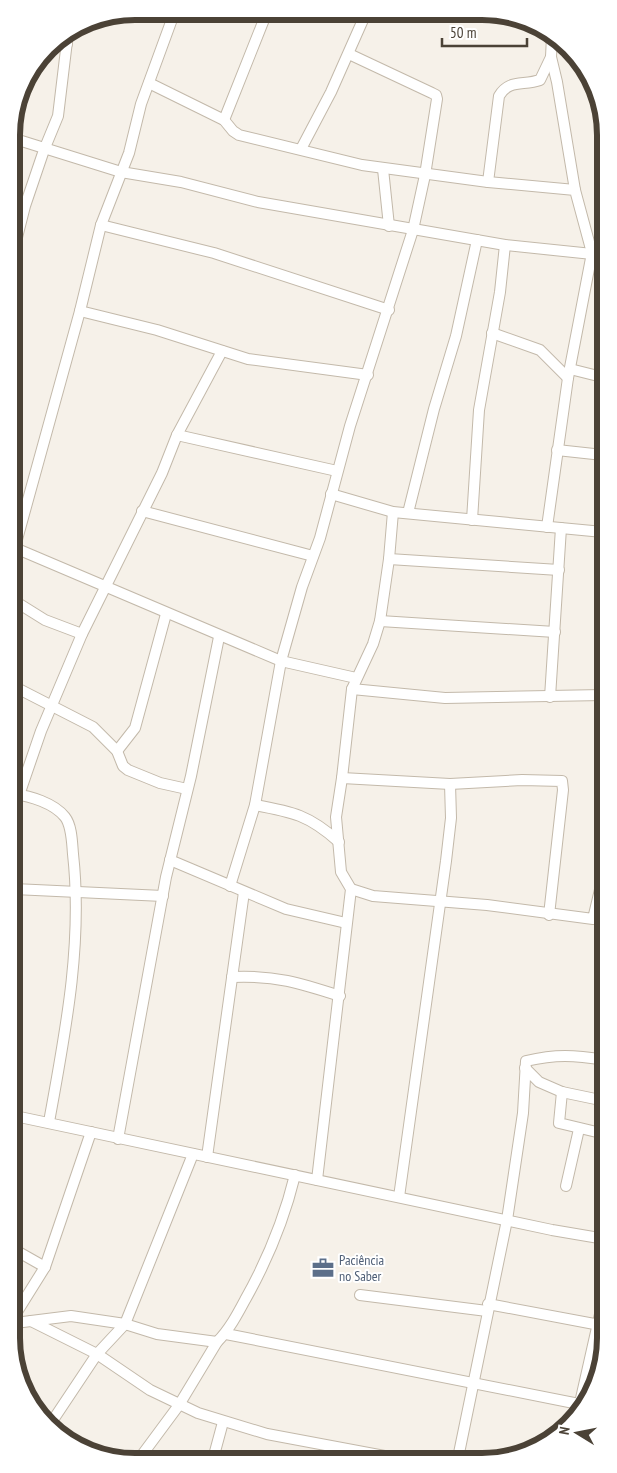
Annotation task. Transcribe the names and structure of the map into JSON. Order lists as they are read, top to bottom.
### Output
{
  "places": {
    "office": ["Paciência no Saber"]
  },
  "scale_bar": "50 m",
  "north": "left"
}
